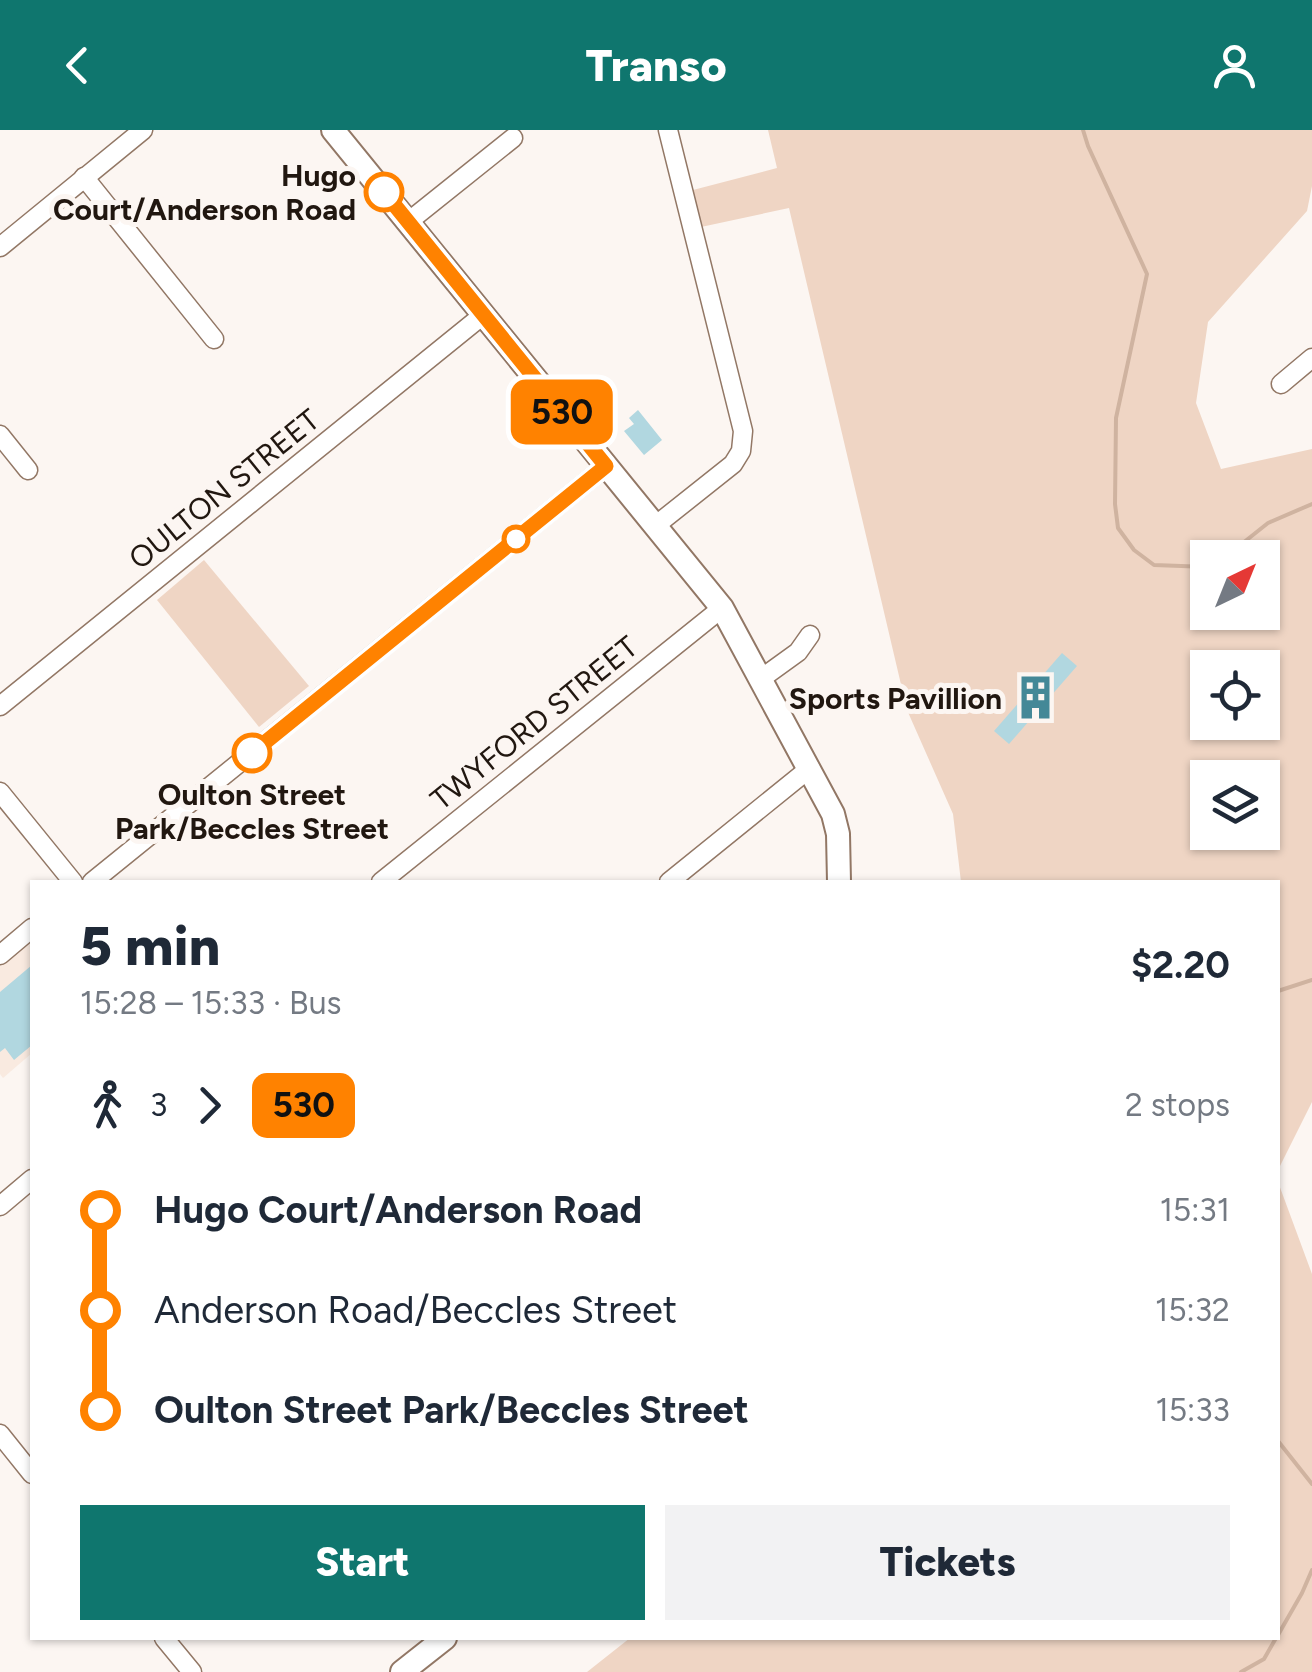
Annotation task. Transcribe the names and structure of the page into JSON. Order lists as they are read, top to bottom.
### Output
{
  "streets": {
    "street": ["OULTON STREET", "TWYFORD STREET"]
  },
  "places": {
    "other": ["Hugo Court/Anderson Road", "Oulton Street Park/Beccles Street"],
    "building": ["Sports Pavillion"]
  },
  "lines": ["bus line 530"],
  "north": "top right",
  "page": {
    "header": "Transo",
    "on_map": "530",
    "heading": ["5 min", "15:28 – 15:33 · Bus", "$2.20"],
    "legs": ["3", "530", "2 stops"],
    "list": [
      {
        "name": "Hugo Court/Anderson Road",
        "value": "15:31"
      },
      {
        "name": "Anderson Road/Beccles Street",
        "value": "15:32"
      },
      {
        "name": "Oulton Street Park/Beccles Street",
        "value": "15:33"
      }
    ],
    "buttons": ["Start", "Tickets"]
  }
}
